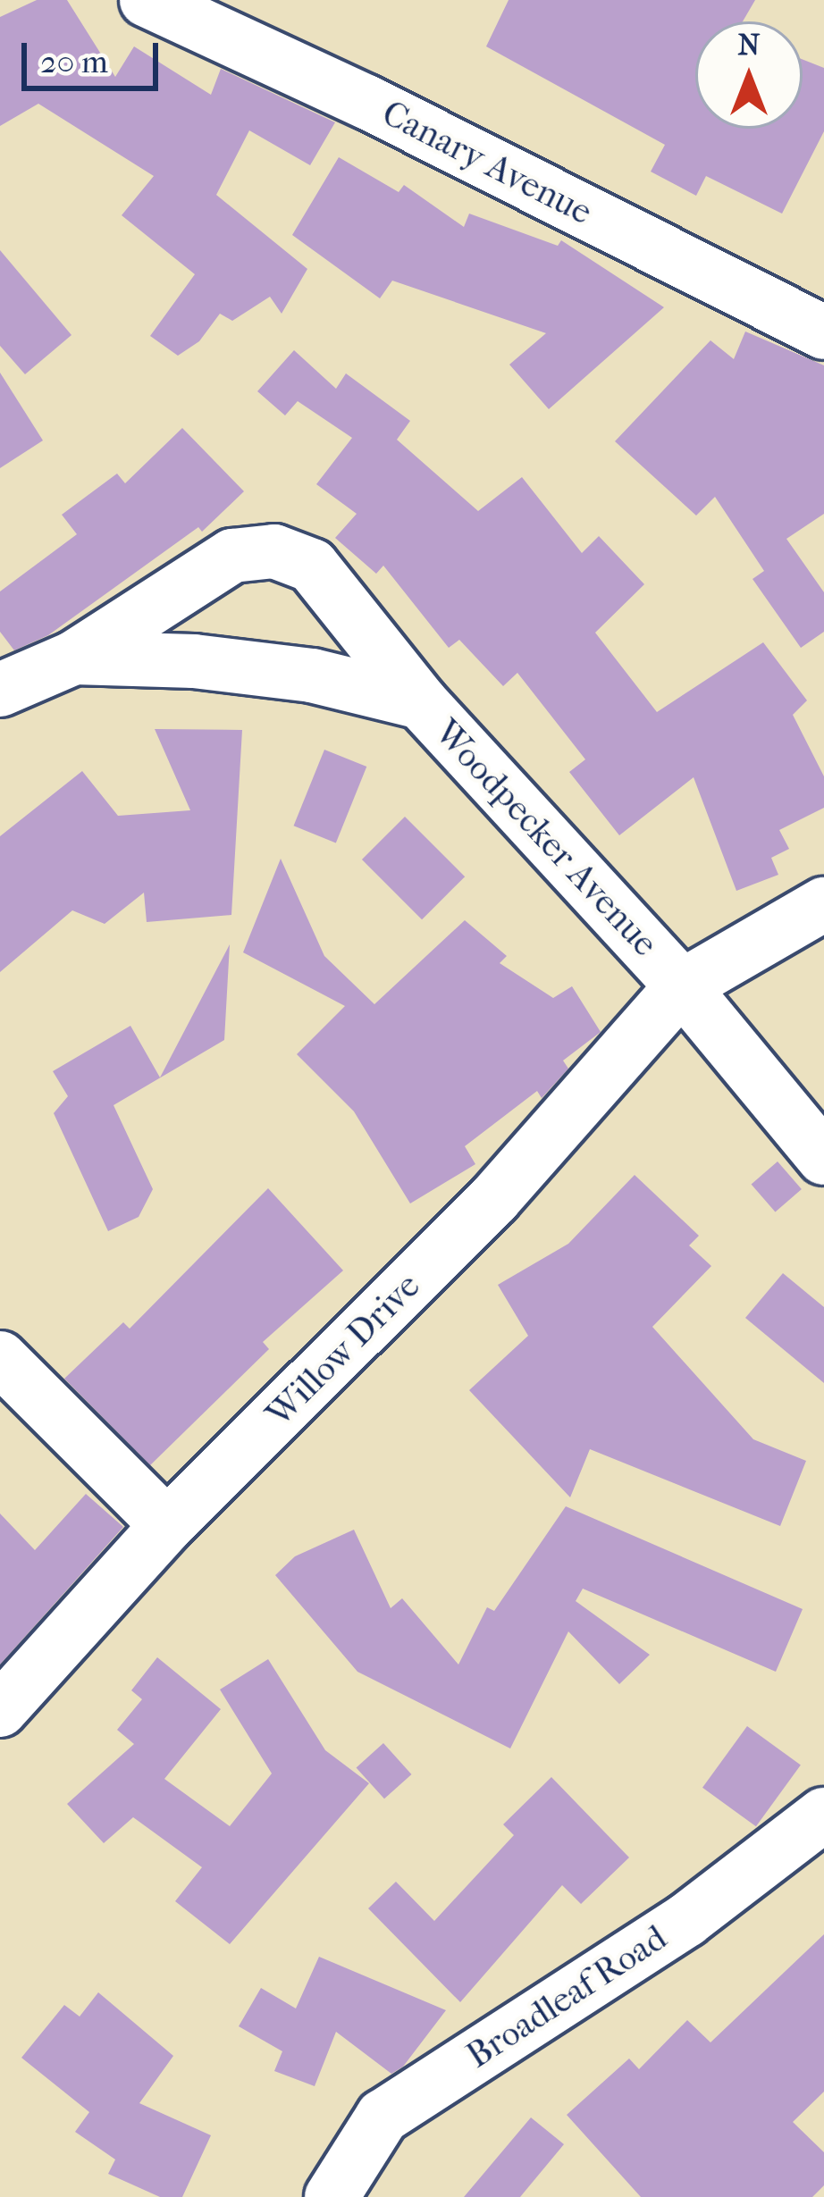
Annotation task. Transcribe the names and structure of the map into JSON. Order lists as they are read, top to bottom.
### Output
{
  "streets": {
    "street": [
      "Canary Avenue",
      "Woodpecker Avenue",
      "Willow Drive",
      "Broadleaf Road"
    ]
  },
  "crossings": [
    ["Woodpecker Avenue", "Willow Drive"]
  ],
  "scale_bar": "20 m",
  "north": "top"
}
